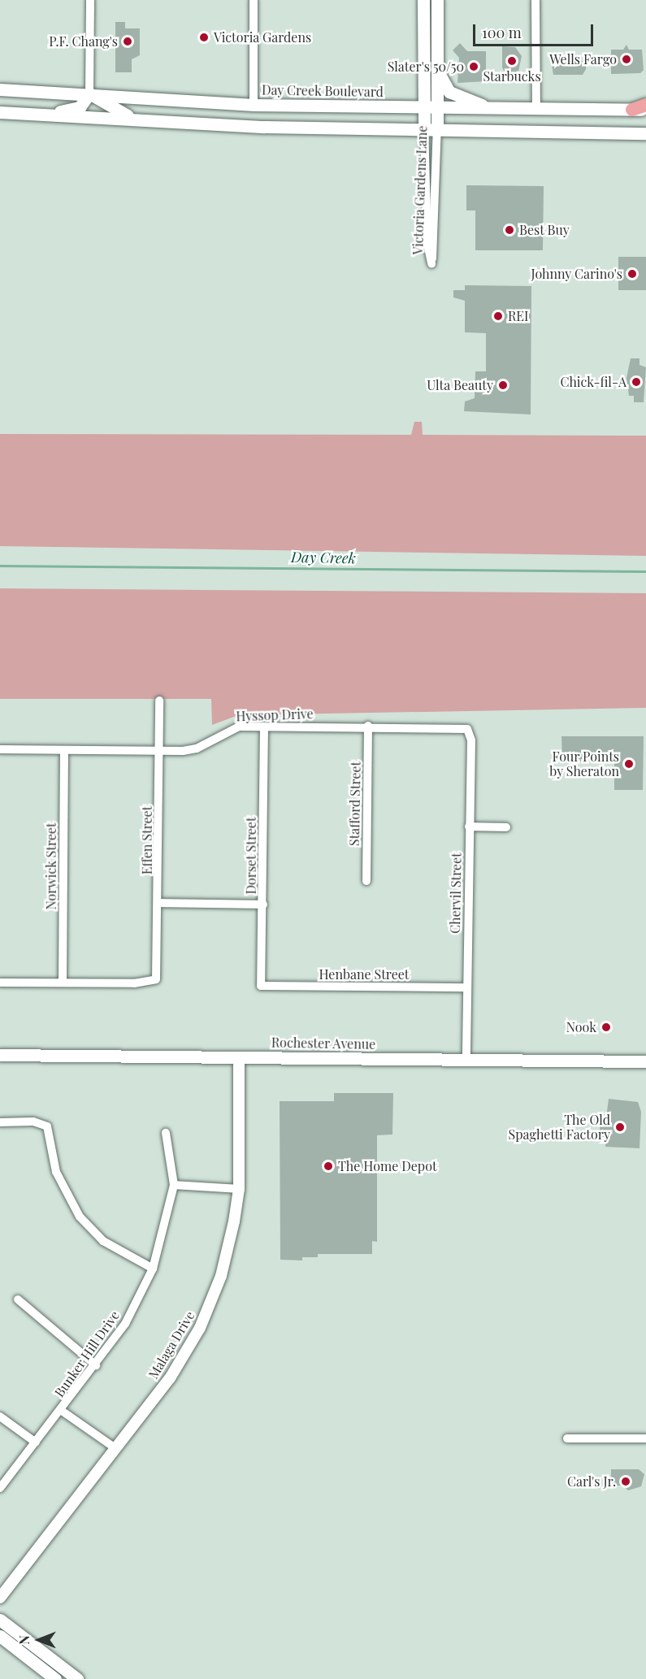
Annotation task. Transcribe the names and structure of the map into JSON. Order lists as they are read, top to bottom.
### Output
{
  "streets": {
    "main road": ["Day Creek Boulevard", "Victoria Gardens Lane", "Rochester Avenue"],
    "street": [
      "Hyssop Drive",
      "Stafford Street",
      "Effen Street",
      "Dorset Street",
      "Norwick Street",
      "Chervil Street",
      "Henbane Street",
      "Malaga Drive",
      "Bunker Hill Drive"
    ]
  },
  "crossings": [
    ["Day Creek Boulevard", "Victoria Gardens Lane"],
    ["Hyssop Drive", "Stafford Street"],
    ["Hyssop Drive", "Effen Street"],
    ["Hyssop Drive", "Dorset Street"],
    ["Hyssop Drive", "Norwick Street"],
    ["Hyssop Drive", "Chervil Street"],
    ["Effen Street", "Norwick Street"],
    ["Dorset Street", "Henbane Street"],
    ["Chervil Street", "Henbane Street"],
    ["Chervil Street", "Rochester Avenue"],
    ["Rochester Avenue", "Malaga Drive"]
  ],
  "water": ["Day Creek"],
  "places": [
    "Victoria Gardens",
    "P.F. Chang's",
    "Wells Fargo",
    "Starbucks",
    "Slater's 50/50",
    "Best Buy",
    "Johnny Carino's",
    "REI",
    "Chick-fil-A",
    "Ulta Beauty",
    "Four Points by Sheraton",
    "Nook",
    "The Old Spaghetti Factory",
    "The Home Depot",
    "Carl's Jr."
  ],
  "scale_bar": "100 m",
  "north": "left"
}
